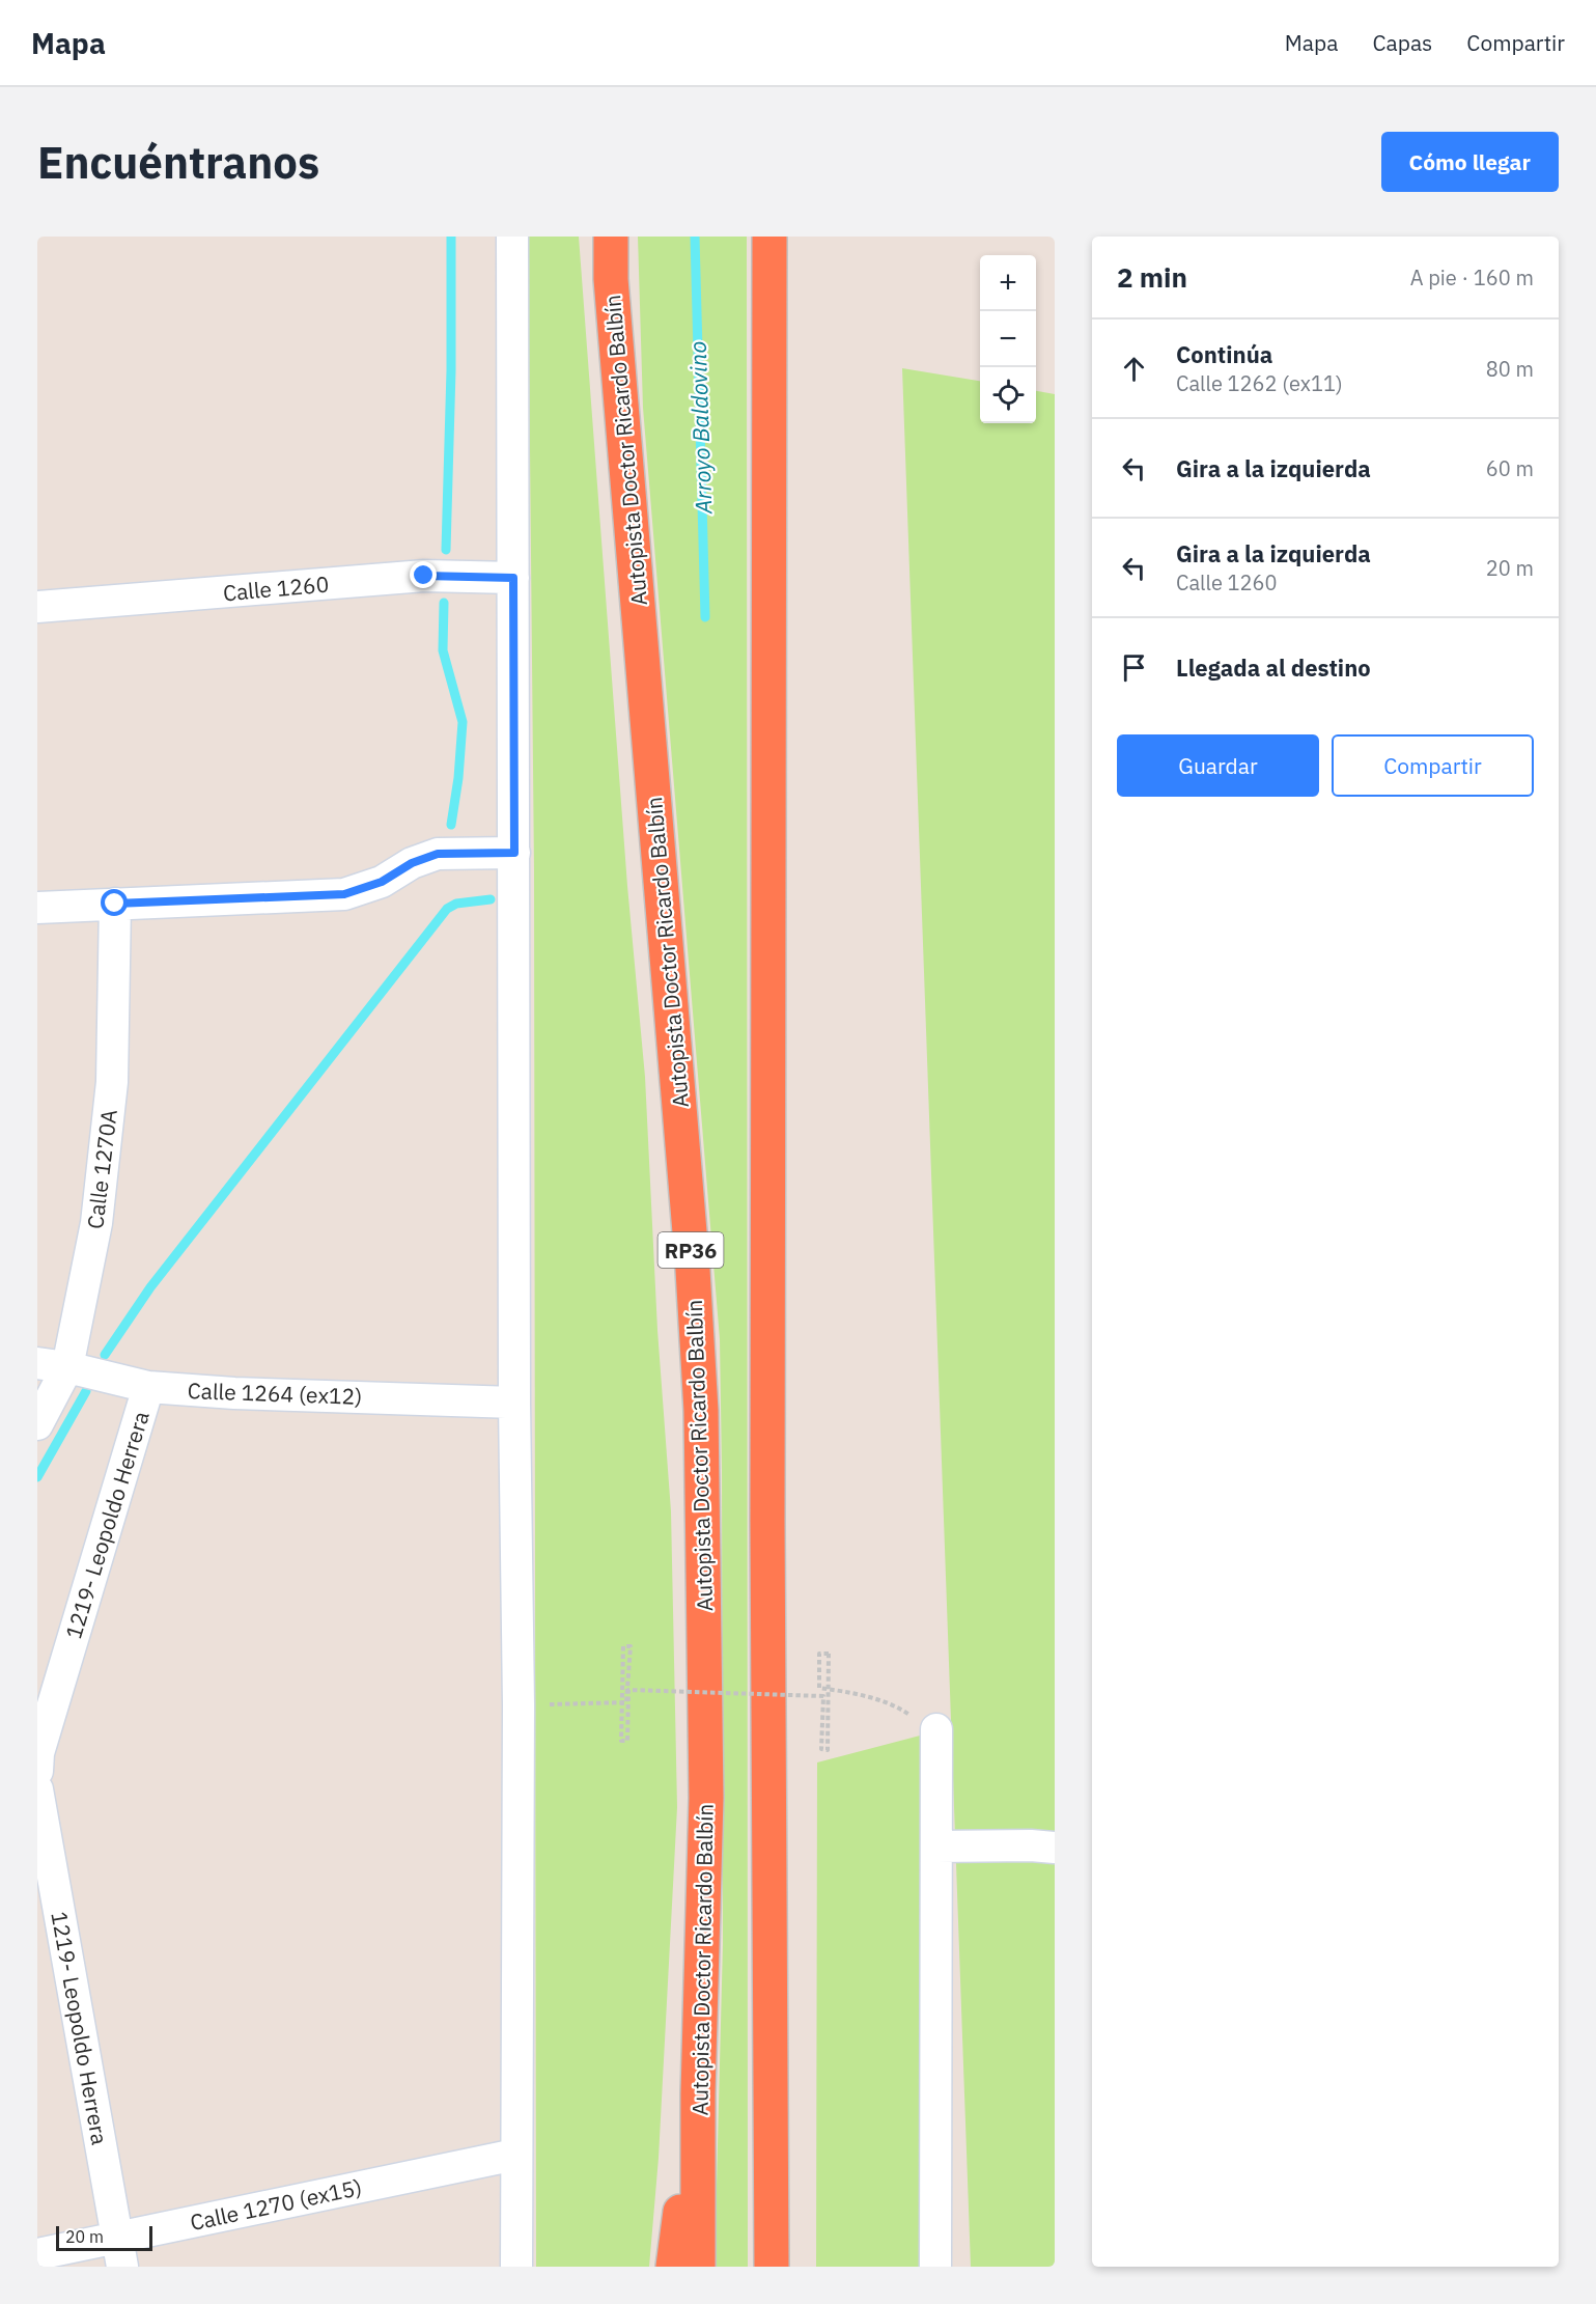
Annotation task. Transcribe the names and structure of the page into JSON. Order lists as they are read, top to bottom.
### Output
{
  "streets": {
    "highway": ["Autopista Doctor Ricardo Balbín", "RP36"],
    "street": [
      "Calle 1260",
      "Calle 1270A",
      "Calle 1264 (ex12)",
      "1219- Leopoldo Herrera",
      "Calle 1270 (ex15)"
    ]
  },
  "crossings": [
    ["Calle 1270A", "Calle 1264 (ex12)"],
    ["Calle 1264 (ex12)", "1219- Leopoldo Herrera"],
    ["1219- Leopoldo Herrera", "Calle 1270 (ex15)"]
  ],
  "water": ["Arroyo Baldovino"],
  "scale_bar": "20 m",
  "page": {
    "header": "Mapa",
    "nav": ["Mapa", "Capas", "Compartir"],
    "buttons": [
      "Cómo llegar",
      ["Guardar", "Compartir"]
    ],
    "title": "Encuéntranos",
    "heading": ["2 min", "A pie · 160 m"],
    "map_buttons": ["+", "−"],
    "list": [
      ["Continúa", "Calle 1262 (ex11)", "80 m"],
      ["Gira a la izquierda", "60 m"],
      ["Gira a la izquierda", "Calle 1260", "20 m"],
      "Llegada al destino"
    ],
    "scale": "20 m"
  }
}
